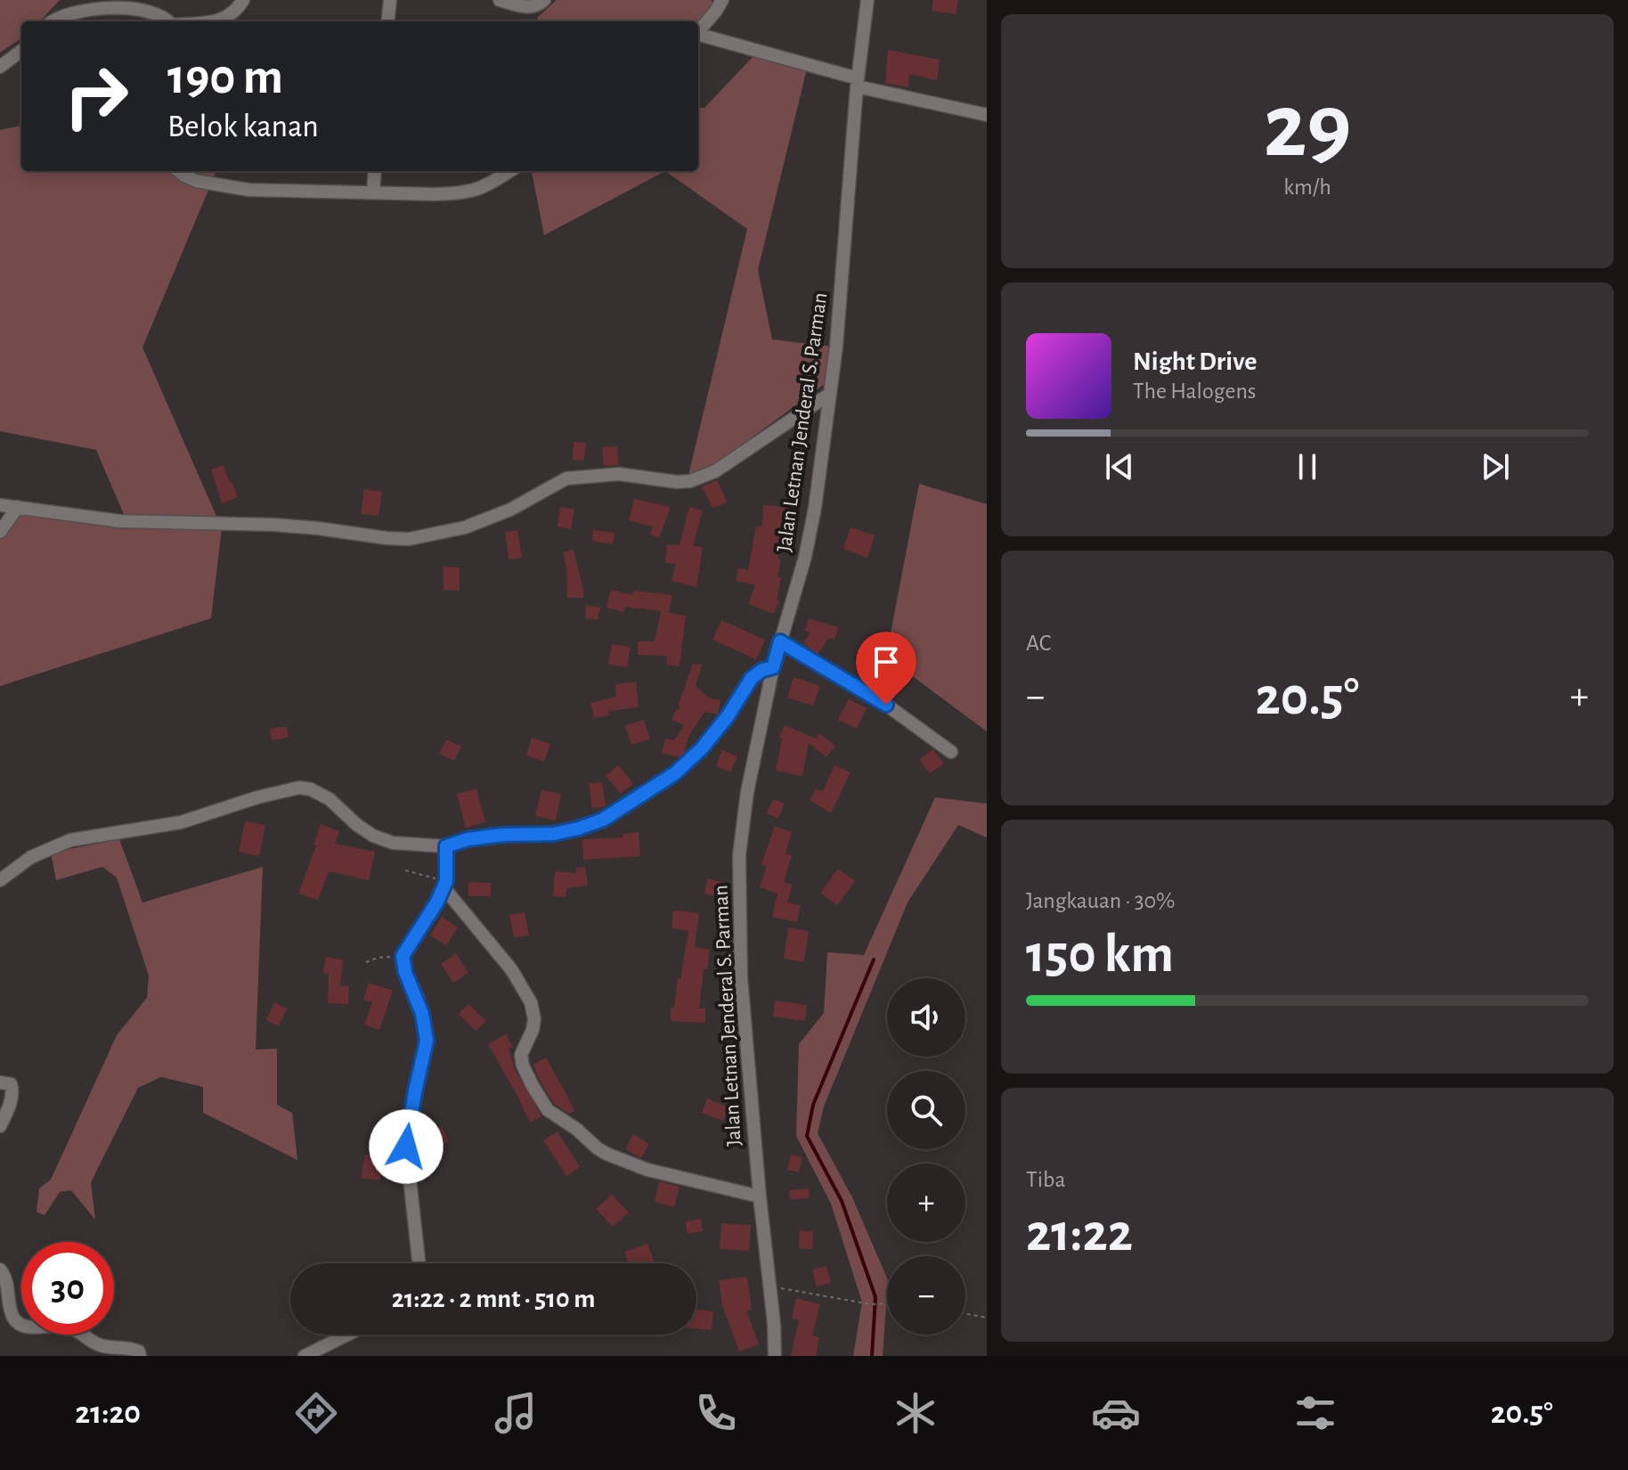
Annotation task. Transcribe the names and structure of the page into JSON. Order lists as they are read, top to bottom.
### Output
{
  "streets": {
    "street": ["Jalan Letnan Jenderal S. Parman"]
  },
  "page": {
    "tile": [
      ["29", "km/h"],
      "AC",
      ["Jangkauan · 30%", "150 km"],
      ["Tiba", "21:22"]
    ],
    "turn": ["190 m", "Belok kanan"],
    "song": ["Night Drive", "The Halogens"],
    "heat": ["−", "20.5°", "+"],
    "map_buttons": ["+", "−"],
    "limit": "30",
    "trip": "21:22 · 2 mnt · 510 m",
    "tabs": ["21:20", "20.5°"]
  }
}
